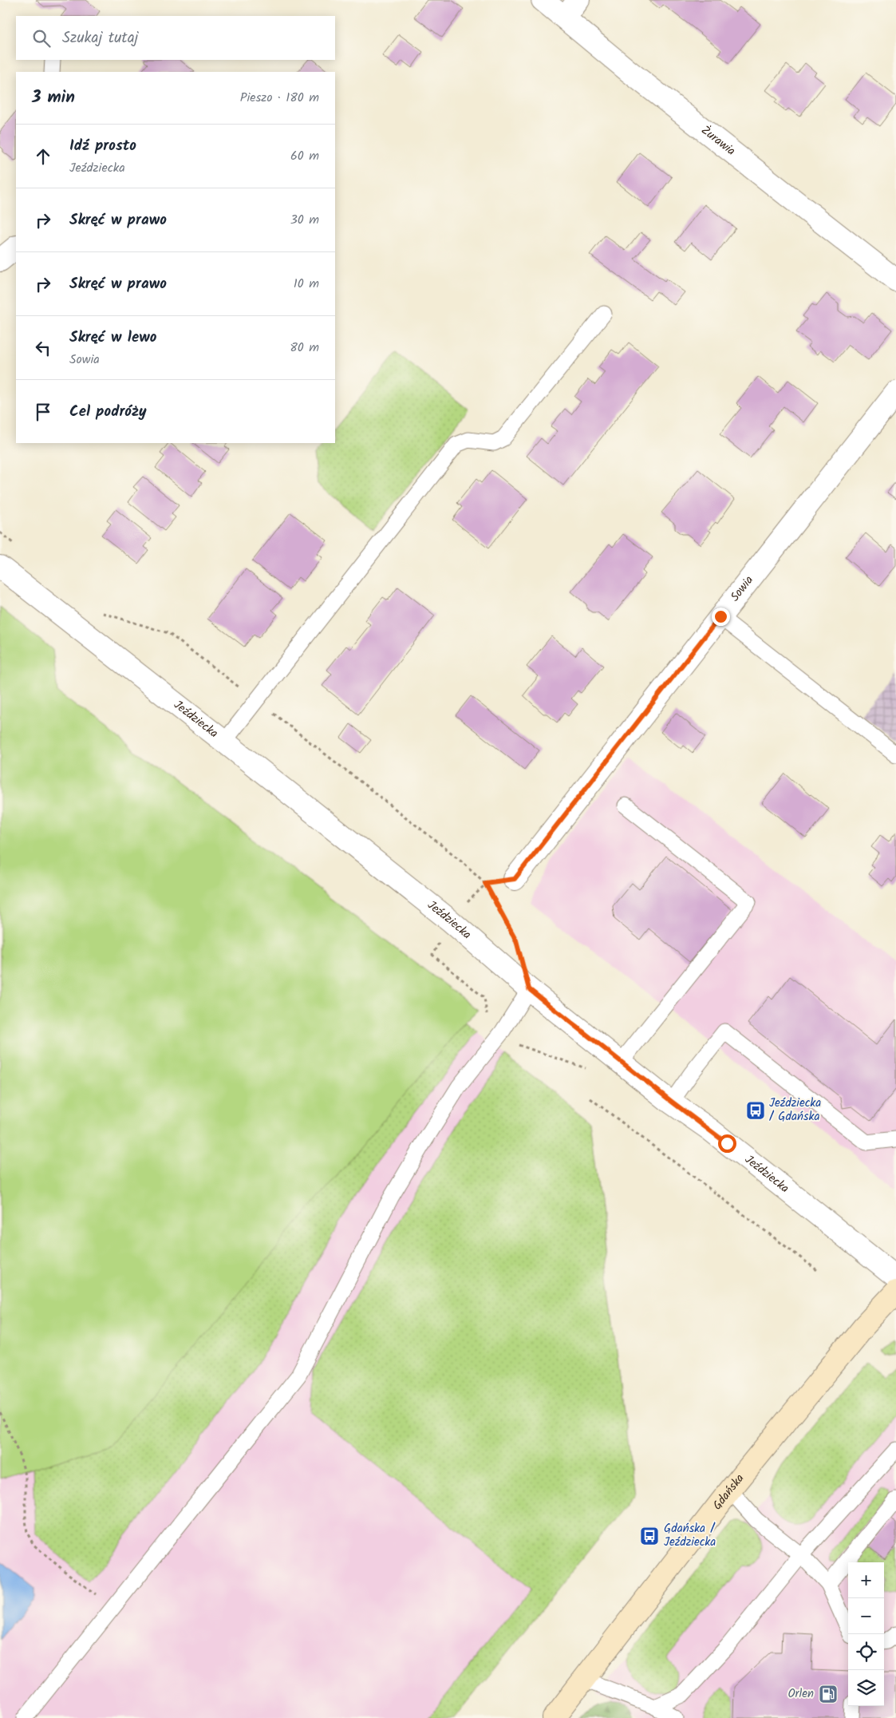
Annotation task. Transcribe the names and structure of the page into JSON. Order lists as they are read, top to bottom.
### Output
{
  "streets": {
    "main road": ["Gdańska"],
    "street": ["Żurawia", "Sowia", "Jeździecka"]
  },
  "places": {
    "bus stop": ["Jeździecka / Gdańska", "Gdańska / Jeździecka"],
    "fuel station": ["Orlen"]
  },
  "page": {
    "search": "Szukaj tutaj",
    "heading": ["3 min", "Pieszo · 180 m"],
    "list": [
      ["Idź prosto", "Jeździecka", "60 m"],
      ["Skręć w prawo", "30 m"],
      ["Skręć w prawo", "10 m"],
      ["Skręć w lewo", "Sowia", "80 m"],
      "Cel podróży"
    ],
    "map_buttons": ["+", "−"]
  }
}
